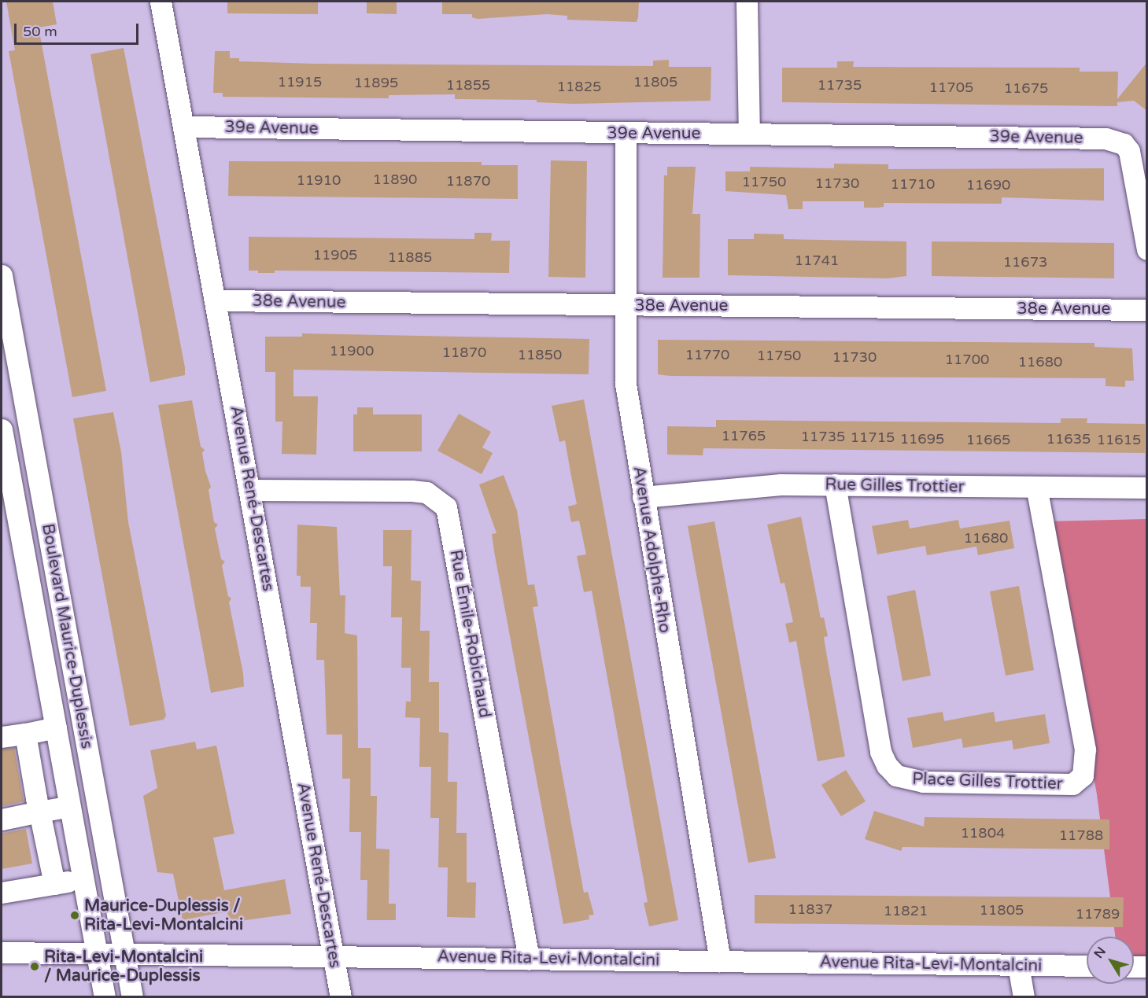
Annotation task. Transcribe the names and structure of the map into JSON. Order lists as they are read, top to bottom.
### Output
{
  "streets": {
    "street": [
      "39e Avenue",
      "38e Avenue",
      "Rue Gilles Trottier",
      "Avenue René-Descartes",
      "Avenue Adolphe-Rho",
      "Rue Émile-Robichaud",
      "Boulevard Maurice-Duplessis",
      "Place Gilles Trottier",
      "Avenue Rita-Levi-Montalcini"
    ]
  },
  "crossings": [
    ["39e Avenue", "Avenue René-Descartes"],
    ["39e Avenue", "Avenue Adolphe-Rho"],
    ["38e Avenue", "Avenue René-Descartes"],
    ["38e Avenue", "Avenue Adolphe-Rho"],
    ["Rue Gilles Trottier", "Avenue Adolphe-Rho"],
    ["Rue Gilles Trottier", "Place Gilles Trottier"],
    ["Avenue René-Descartes", "Rue Émile-Robichaud"],
    ["Avenue René-Descartes", "Avenue Rita-Levi-Montalcini"],
    ["Avenue Adolphe-Rho", "Avenue Rita-Levi-Montalcini"],
    ["Rue Émile-Robichaud", "Avenue Rita-Levi-Montalcini"],
    ["Boulevard Maurice-Duplessis", "Avenue Rita-Levi-Montalcini"]
  ],
  "places": ["Maurice-Duplessis / Rita-Levi-Montalcini", "Rita-Levi-Montalcini / Maurice-Duplessis"],
  "house_numbers": [
    "11915",
    "11805",
    "11895",
    "11855",
    "11735",
    "11825",
    "11705",
    "11675",
    "11890",
    "11910",
    "11870",
    "11750",
    "11730",
    "11710",
    "11690",
    "11905",
    "11885",
    "11741",
    "11673",
    "11900",
    "11870",
    "11850",
    "11770",
    "11750",
    "11730",
    "11700",
    "11680",
    "11765",
    "11735",
    "11715",
    "11695",
    "11635",
    "11665",
    "11615",
    "11680",
    "11804",
    "11788",
    "11837",
    "11805",
    "11821",
    "11789"
  ],
  "scale_bar": "50 m",
  "north": "top left"
}
